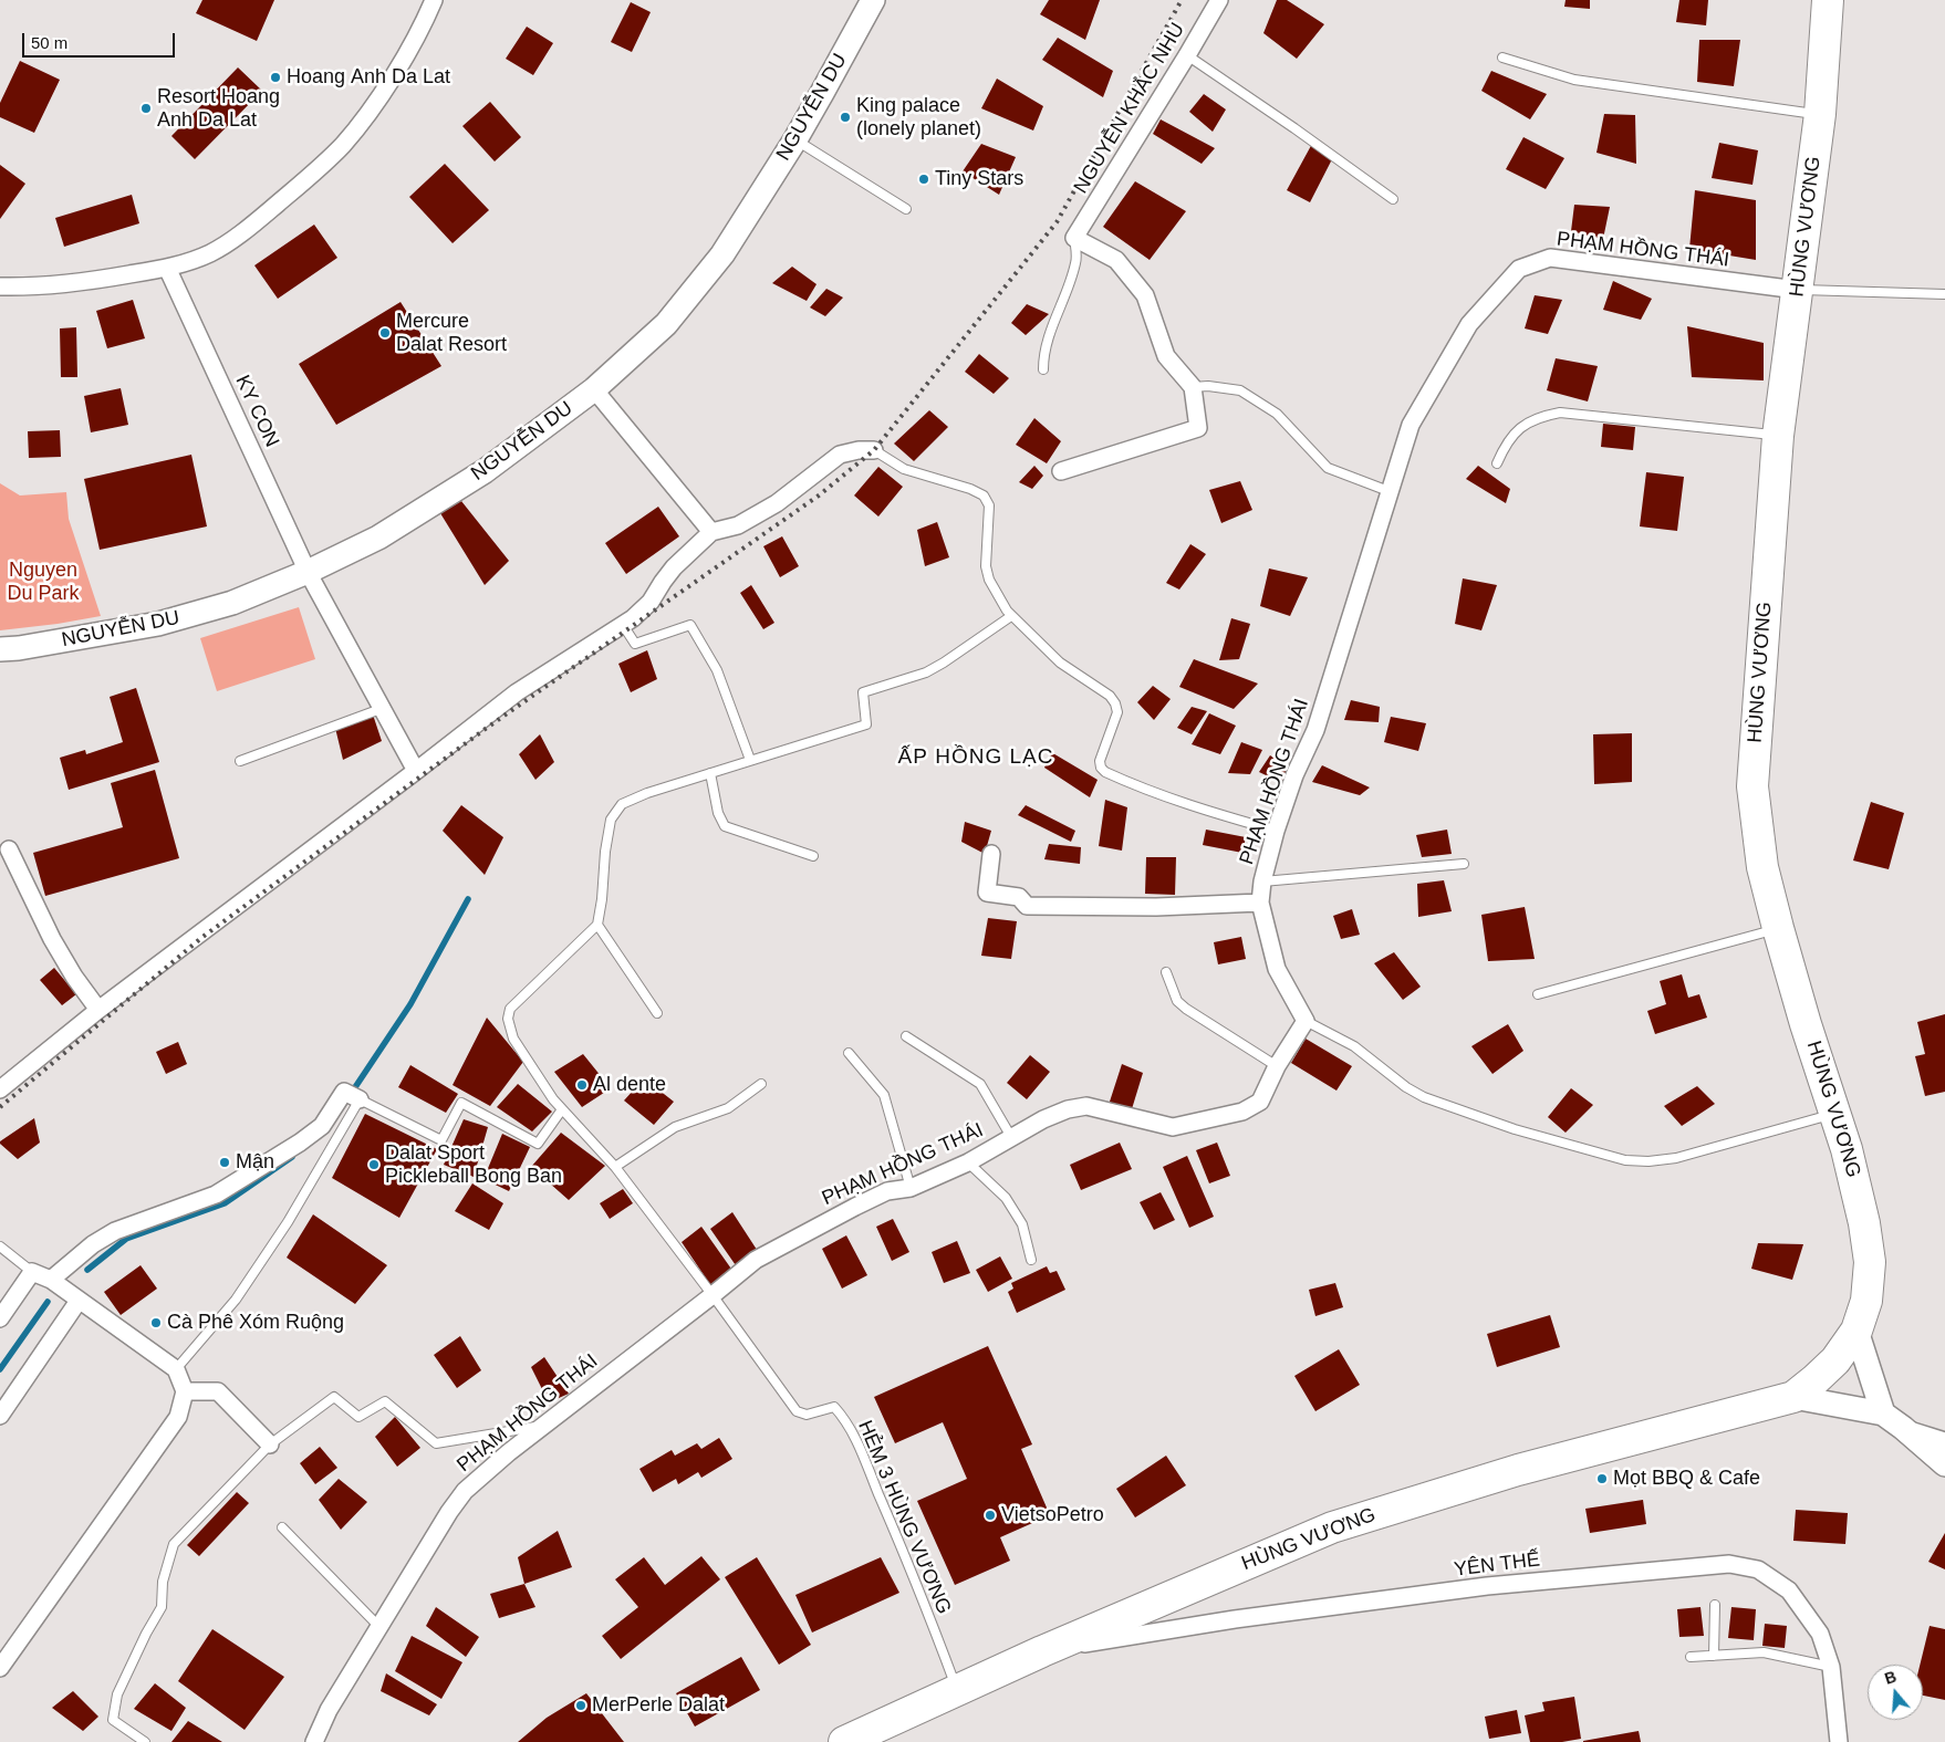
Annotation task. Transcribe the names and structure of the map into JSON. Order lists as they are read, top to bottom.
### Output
{
  "streets": {
    "highway": ["HÙNG VƯƠNG"],
    "street": [
      "NGUYỄN DU",
      "NGUYỄN KHẮC NHU",
      "PHẠM HỒNG THÁI",
      "KY CON",
      "YÊN THẾ"
    ],
    "lane": ["HẺM 3 HÙNG VƯƠNG"]
  },
  "crossings": [
    ["NGUYỄN DU", "KY CON"],
    ["HÙNG VƯƠNG", "PHẠM HỒNG THÁI"],
    ["HÙNG VƯƠNG", "HẺM 3 HÙNG VƯƠNG"],
    ["HÙNG VƯƠNG", "YÊN THẾ"],
    ["PHẠM HỒNG THÁI", "HẺM 3 HÙNG VƯƠNG"]
  ],
  "districts": ["ẤP HỒNG LẠC"],
  "parks": ["Nguyen Du Park"],
  "places": [
    "Hoang Anh Da Lat",
    "Resort Hoang Anh Da Lat",
    "King palace (lonely planet)",
    "Tiny Stars",
    "Mercure Dalat Resort",
    "Al dente",
    "Mận",
    "Dalat Sport Pickleball Bong Ban",
    "Cà Phê Xóm Ruộng",
    "Mọt BBQ & Cafe",
    "VietsoPetro",
    "MerPerle Dalat"
  ],
  "scale_bar": "50 m",
  "north": "top"
}
